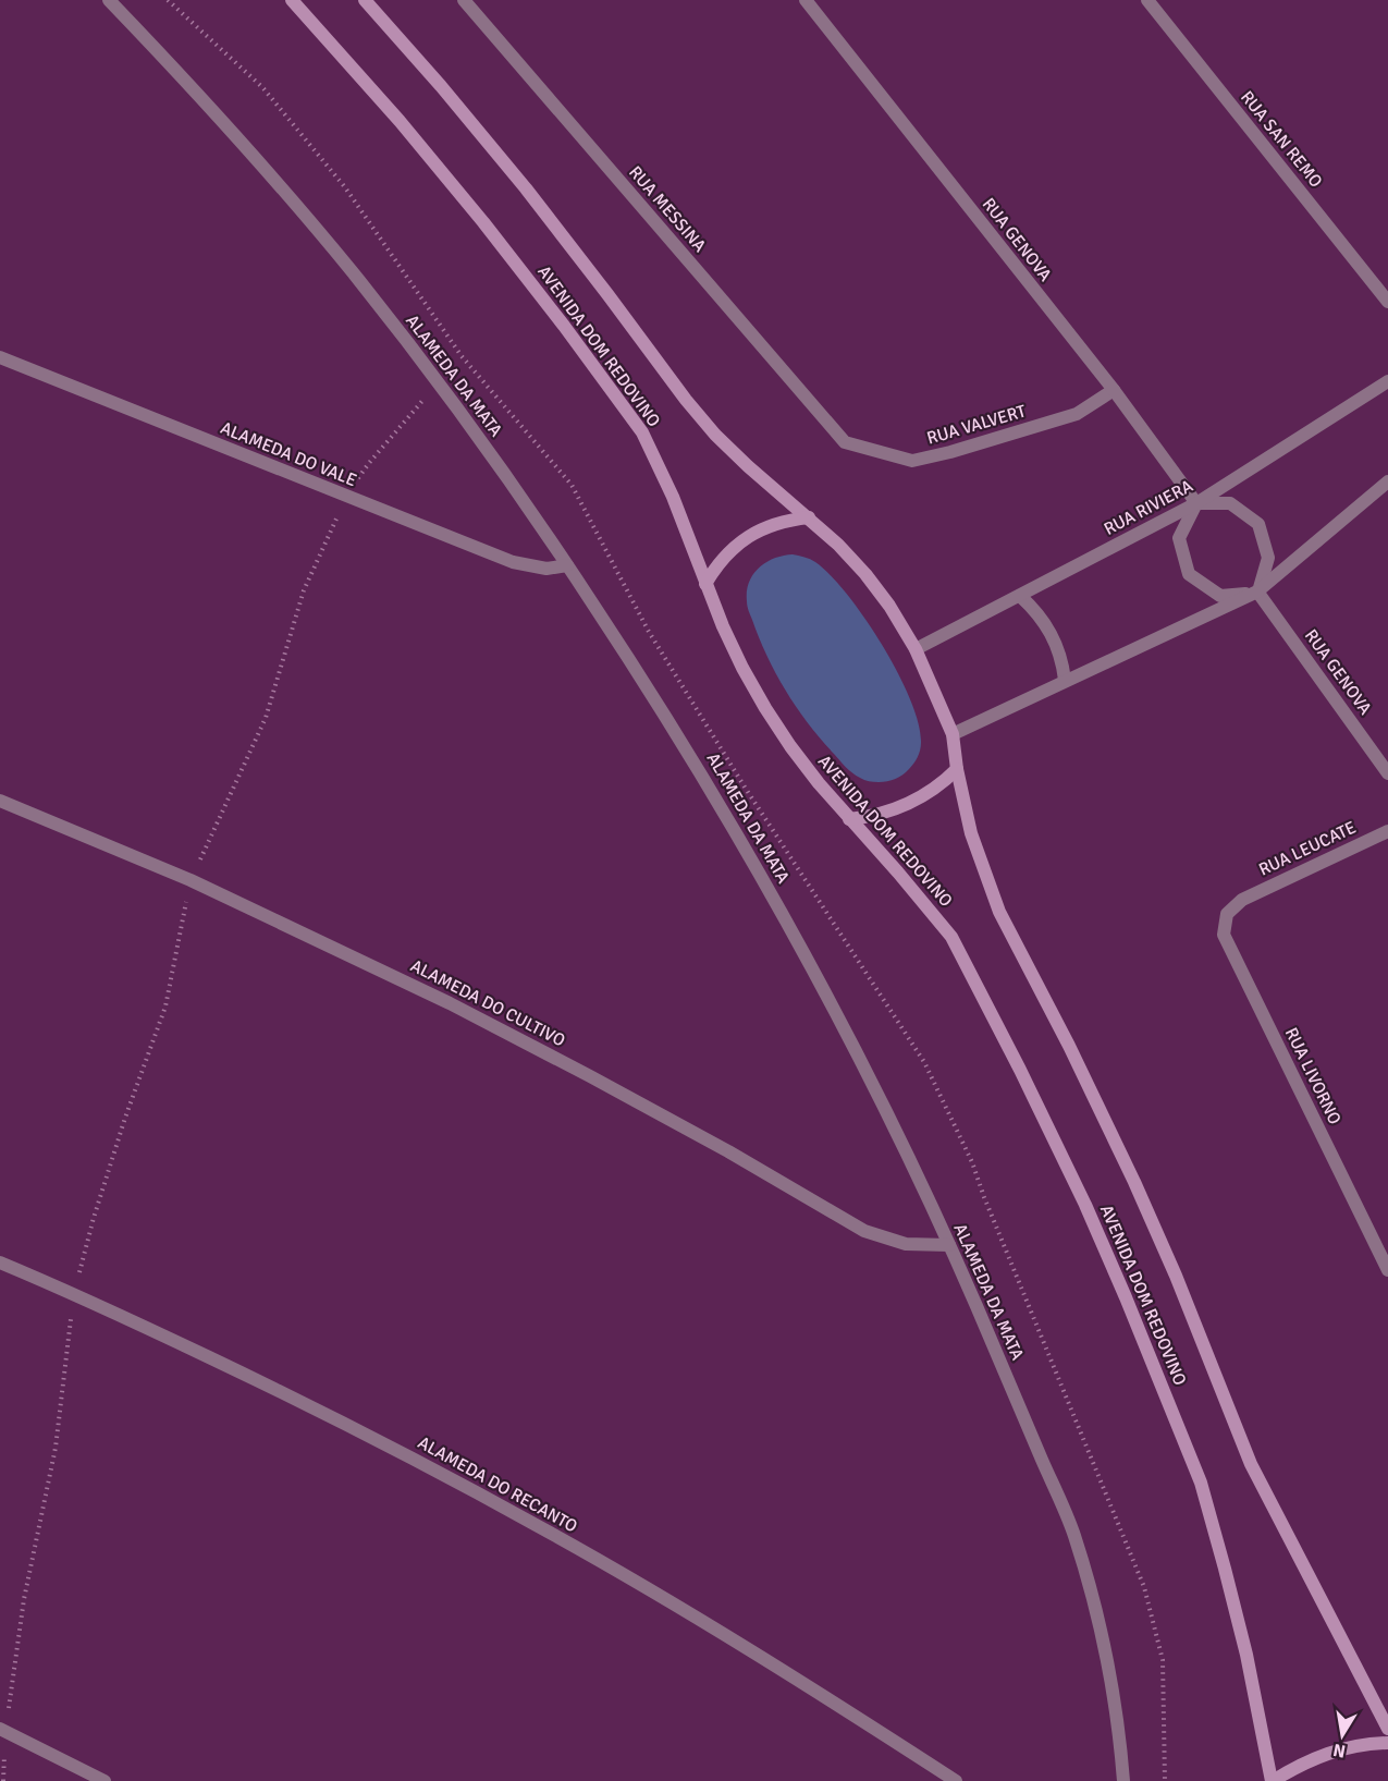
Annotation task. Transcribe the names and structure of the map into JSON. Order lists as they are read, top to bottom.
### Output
{
  "streets": {
    "street": [
      "RUA SAN REMO",
      "RUA MESSINA",
      "RUA GENOVA",
      "AVENIDA DOM REDOVINO",
      "ALAMEDA DA MATA",
      "RUA VALVERT",
      "ALAMEDA DO VALE",
      "RUA RIVIERA",
      "RUA LEUCATE",
      "ALAMEDA DO CULTIVO",
      "RUA LIVORNO",
      "ALAMEDA DO RECANTO"
    ]
  },
  "crossings": [
    ["RUA MESSINA", "RUA VALVERT"],
    ["RUA GENOVA", "RUA VALVERT"],
    ["RUA GENOVA", "RUA RIVIERA"],
    ["AVENIDA DOM REDOVINO", "RUA RIVIERA"],
    ["ALAMEDA DA MATA", "ALAMEDA DO VALE"],
    ["ALAMEDA DA MATA", "ALAMEDA DO CULTIVO"],
    ["RUA LEUCATE", "RUA LIVORNO"]
  ],
  "north": "bottom"
}
